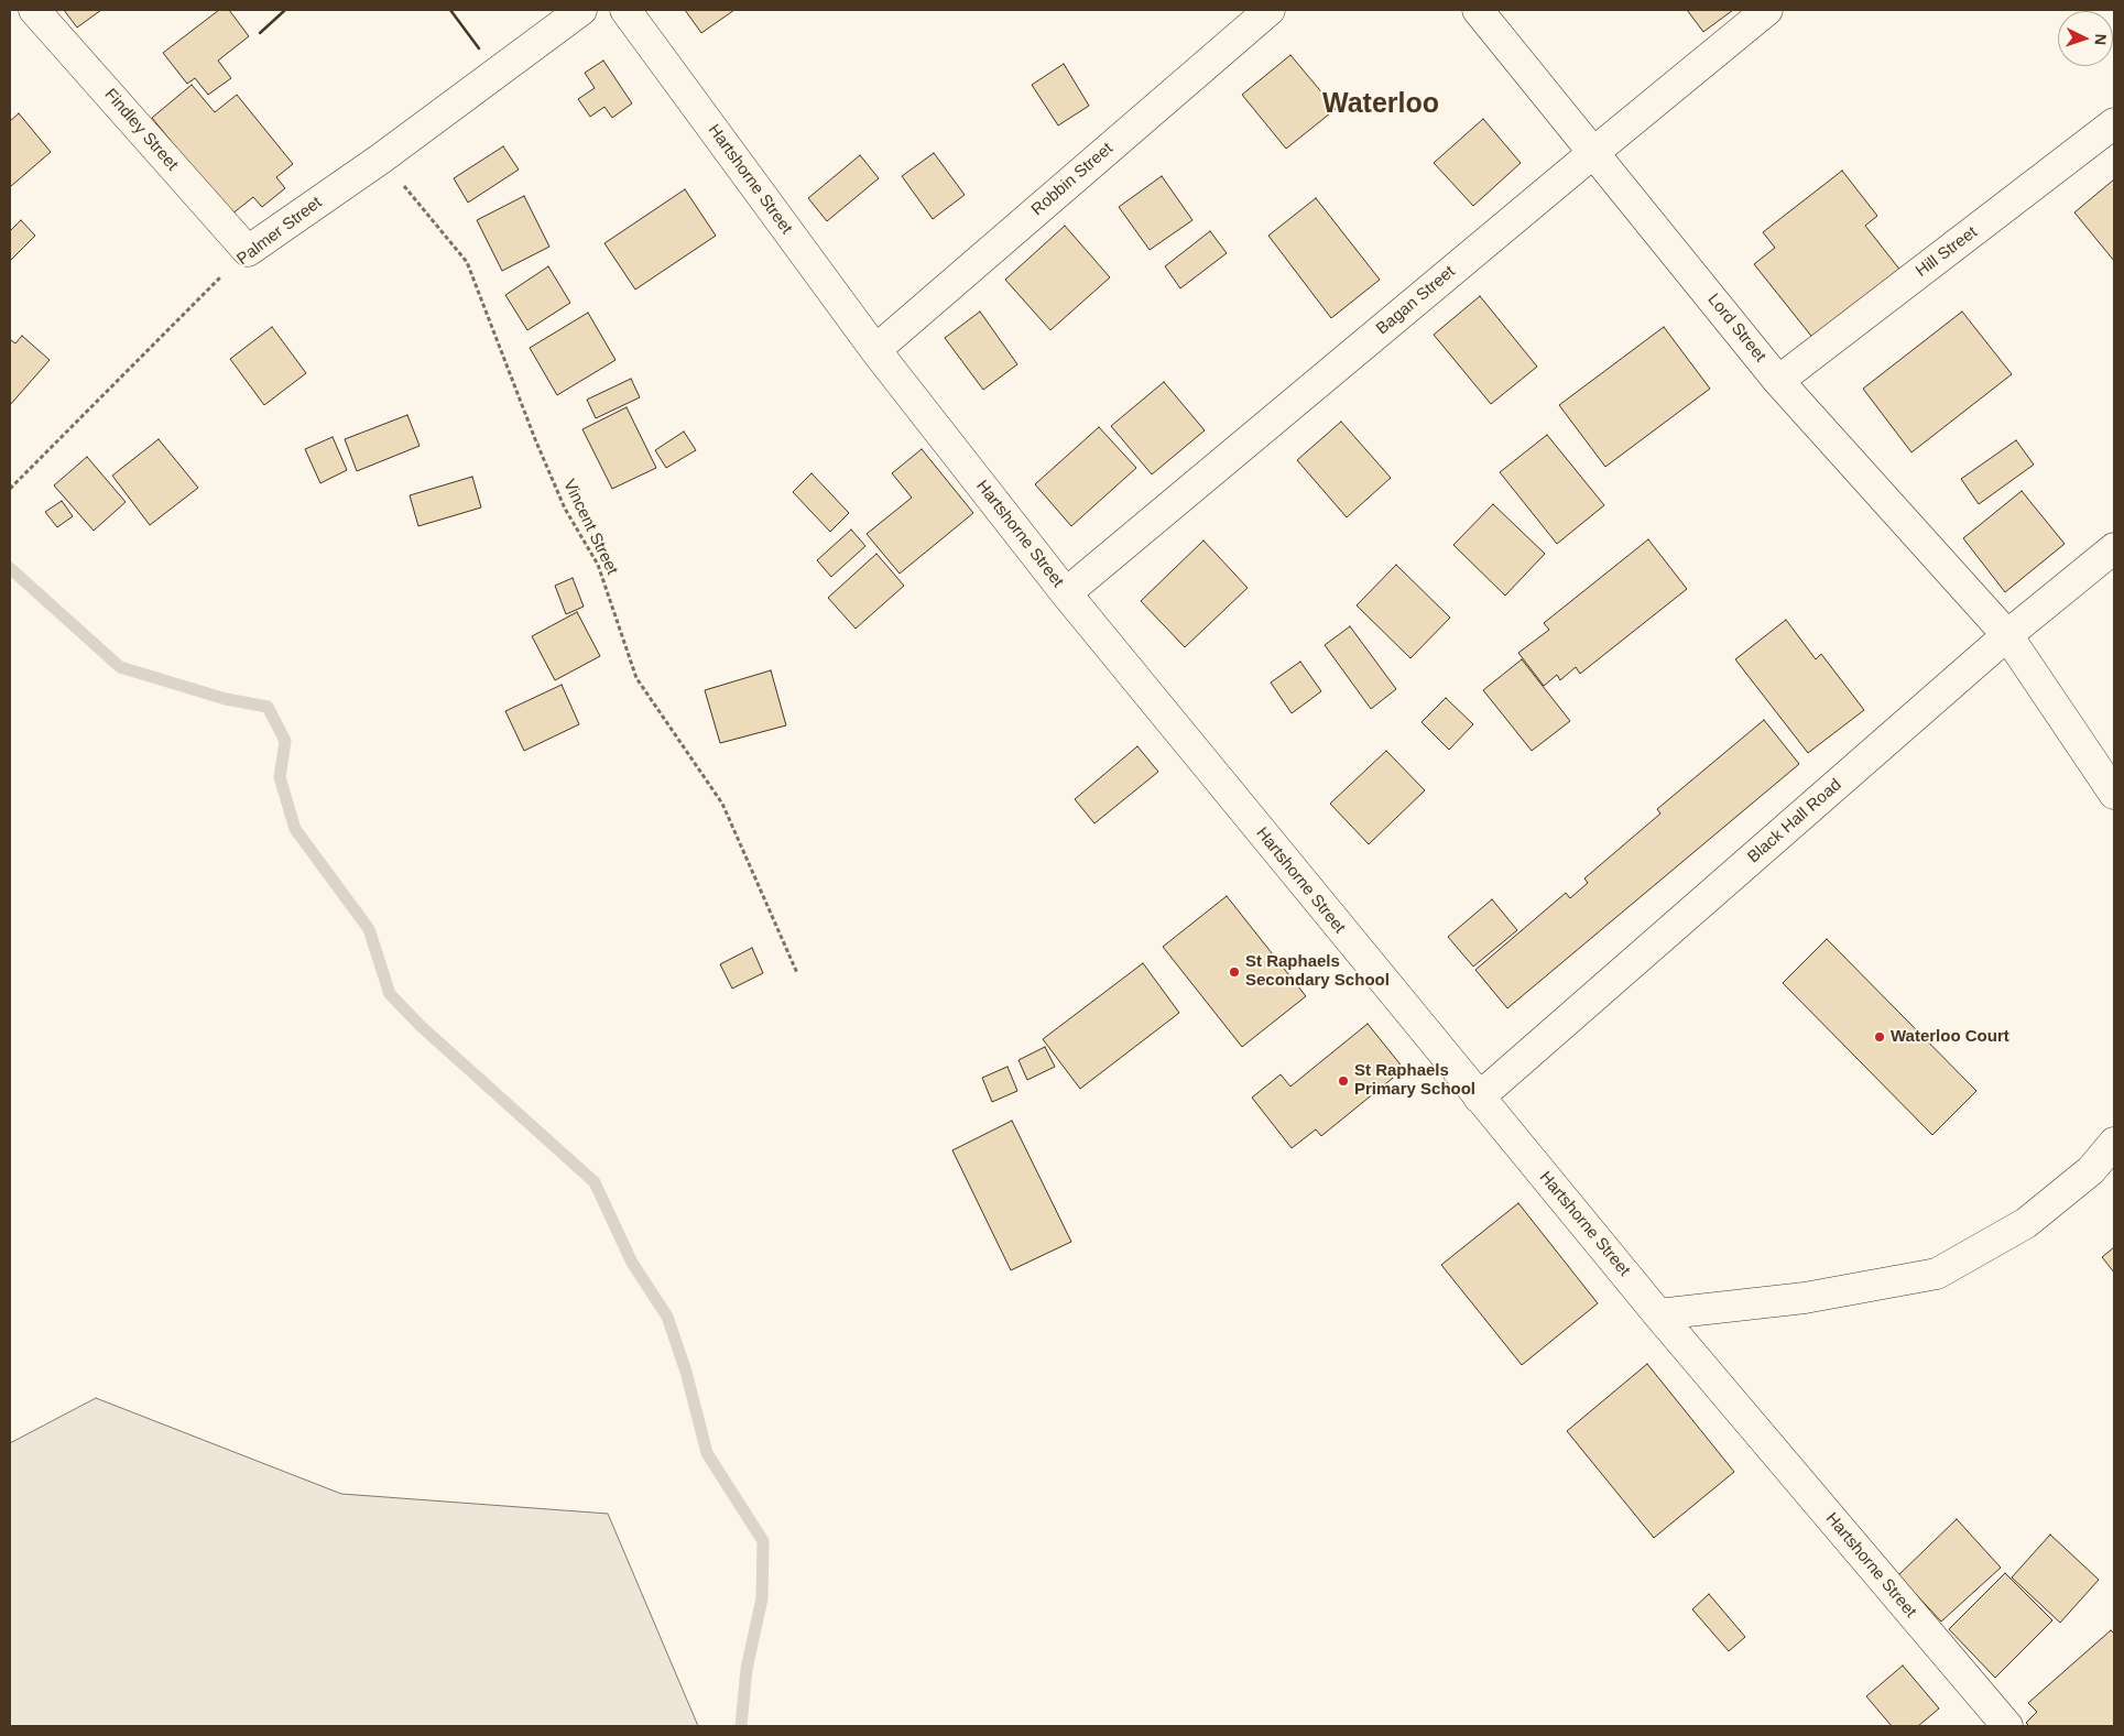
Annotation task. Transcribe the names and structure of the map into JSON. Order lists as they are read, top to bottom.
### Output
{
  "streets": {
    "street": [
      "Findley Street",
      "Hartshorne Street",
      "Robbin Street",
      "Palmer Street",
      "Hill Street",
      "Bagan Street",
      "Lord Street",
      "Black Hall Road"
    ],
    "path": ["Vincent Street"]
  },
  "crossings": [
    ["Findley Street", "Palmer Street"],
    ["Hartshorne Street", "Robbin Street"],
    ["Hartshorne Street", "Bagan Street"],
    ["Hartshorne Street", "Black Hall Road"],
    ["Palmer Street", "Vincent Street"],
    ["Hill Street", "Lord Street"],
    ["Bagan Street", "Lord Street"],
    ["Lord Street", "Black Hall Road"]
  ],
  "districts": ["Waterloo"],
  "places": ["St Raphaels Secondary School", "Waterloo Court", "St Raphaels Primary School"],
  "north": "right"
}
